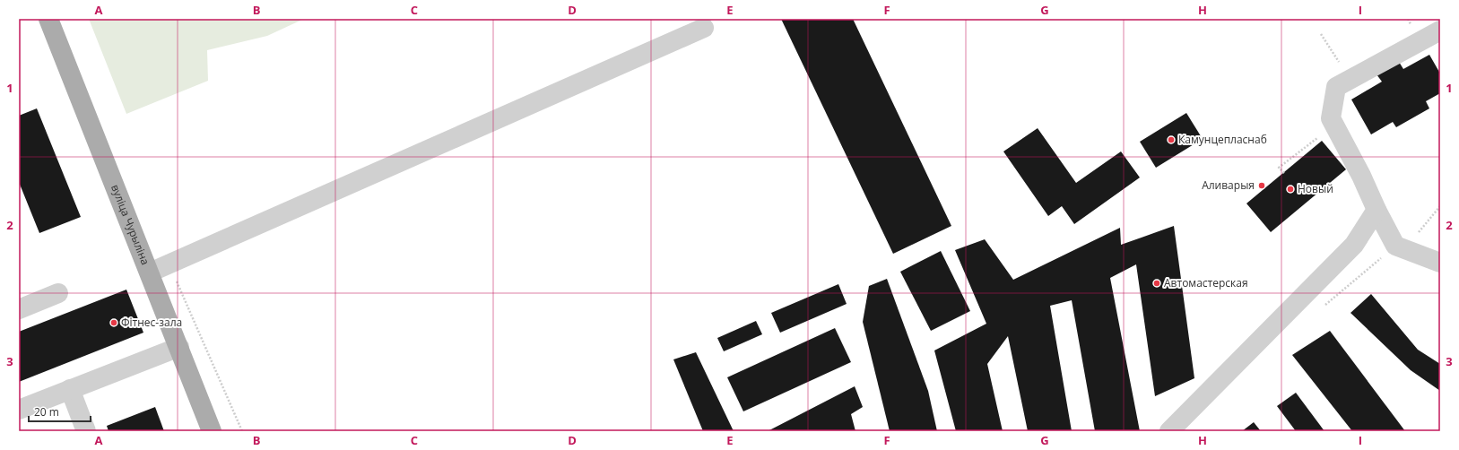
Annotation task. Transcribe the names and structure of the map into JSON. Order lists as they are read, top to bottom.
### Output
{
  "streets": {
    "main road": ["вуліца Чурыліна"]
  },
  "places": [
    "Камунцепласнаб",
    "Аливарыя",
    "Новый",
    "Автомастерская",
    "Фітнес-зала"
  ],
  "scale_bar": "20 m",
  "grid": {
    "columns": [
      "A",
      "B",
      "C",
      "D",
      "E",
      "F",
      "G",
      "H",
      "I"
    ],
    "rows": ["1", "2", "3"]
  }
}
